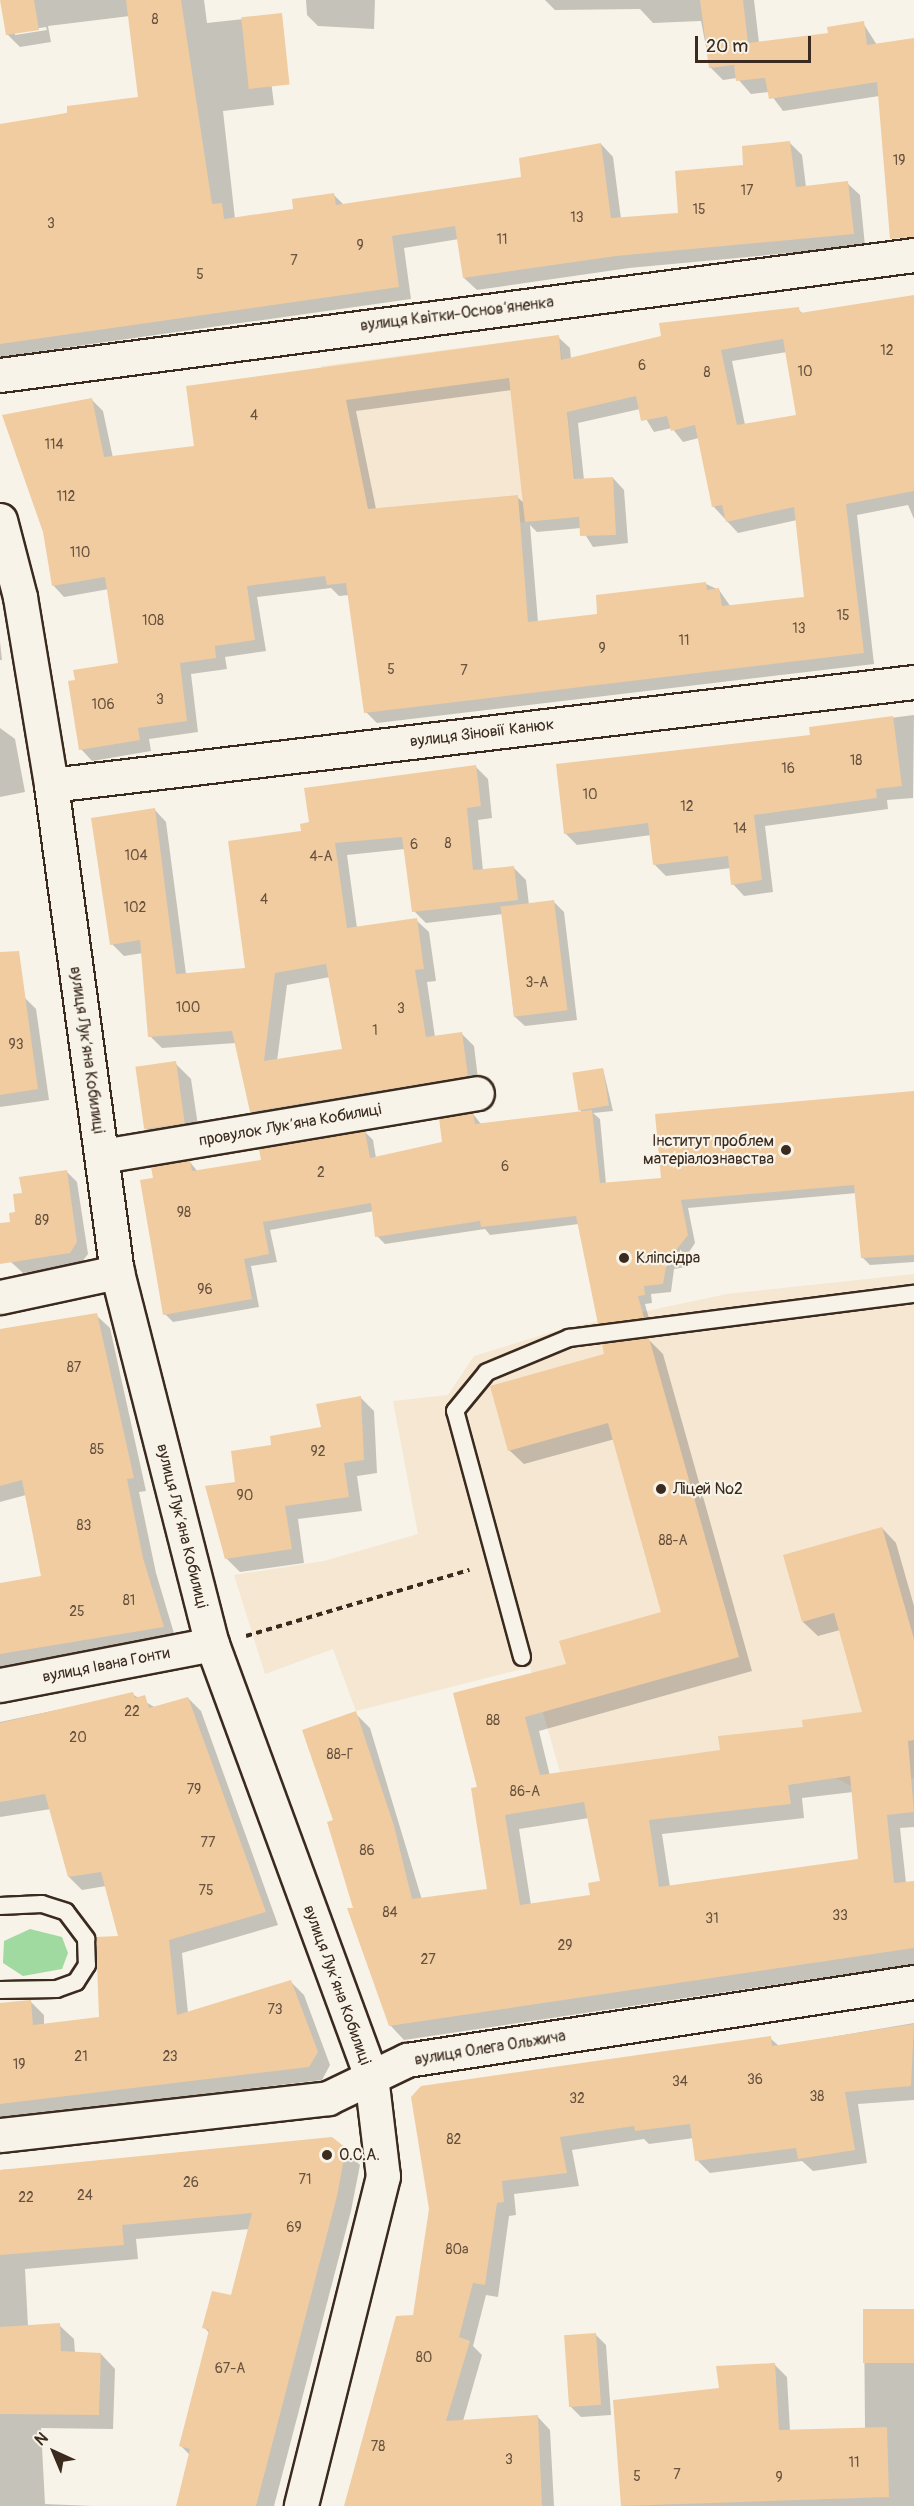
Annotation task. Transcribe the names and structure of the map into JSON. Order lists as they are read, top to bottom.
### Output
{
  "streets": {
    "street": [
      "вулиця Квітки-Основʼяненка",
      "вулиця Зіновії Канюк",
      "вулиця Лукʼяна Кобилиці",
      "провулок Лукʼяна Кобилиці",
      "вулиця Івана Гонти",
      "вулиця Олега Ольжича"
    ]
  },
  "crossings": [
    ["вулиця Зіновії Канюк", "вулиця Лукʼяна Кобилиці"],
    ["вулиця Лукʼяна Кобилиці", "провулок Лукʼяна Кобилиці"],
    ["вулиця Лукʼяна Кобилиці", "вулиця Івана Гонти"],
    ["вулиця Лукʼяна Кобилиці", "вулиця Олега Ольжича"]
  ],
  "places": [
    "Інститут проблем матеріалознавства",
    "Кліпсідра",
    "Ліцей №2",
    "О.С.А."
  ],
  "house_numbers": [
    "8",
    "19",
    "17",
    "15",
    "13",
    "3",
    "11",
    "9",
    "7",
    "5",
    "12",
    "6",
    "10",
    "8",
    "4",
    "114",
    "112",
    "110",
    "15",
    "108",
    "13",
    "11",
    "9",
    "5",
    "7",
    "3",
    "106",
    "18",
    "16",
    "10",
    "12",
    "14",
    "8",
    "6",
    "104",
    "4-А",
    "4",
    "102",
    "3-А",
    "100",
    "3",
    "1",
    "93",
    "6",
    "2",
    "98",
    "89",
    "96",
    "87",
    "85",
    "92",
    "90",
    "83",
    "88-А",
    "81",
    "25",
    "22",
    "88",
    "20",
    "88-Г",
    "79",
    "86-А",
    "77",
    "86",
    "75",
    "84",
    "33",
    "31",
    "29",
    "27",
    "73",
    "21",
    "23",
    "19",
    "36",
    "34",
    "38",
    "32",
    "82",
    "71",
    "26",
    "24",
    "22",
    "69",
    "80а",
    "80",
    "67-А",
    "78",
    "3",
    "11",
    "7",
    "5",
    "9"
  ],
  "scale_bar": "20 m",
  "north": "top left"
}
